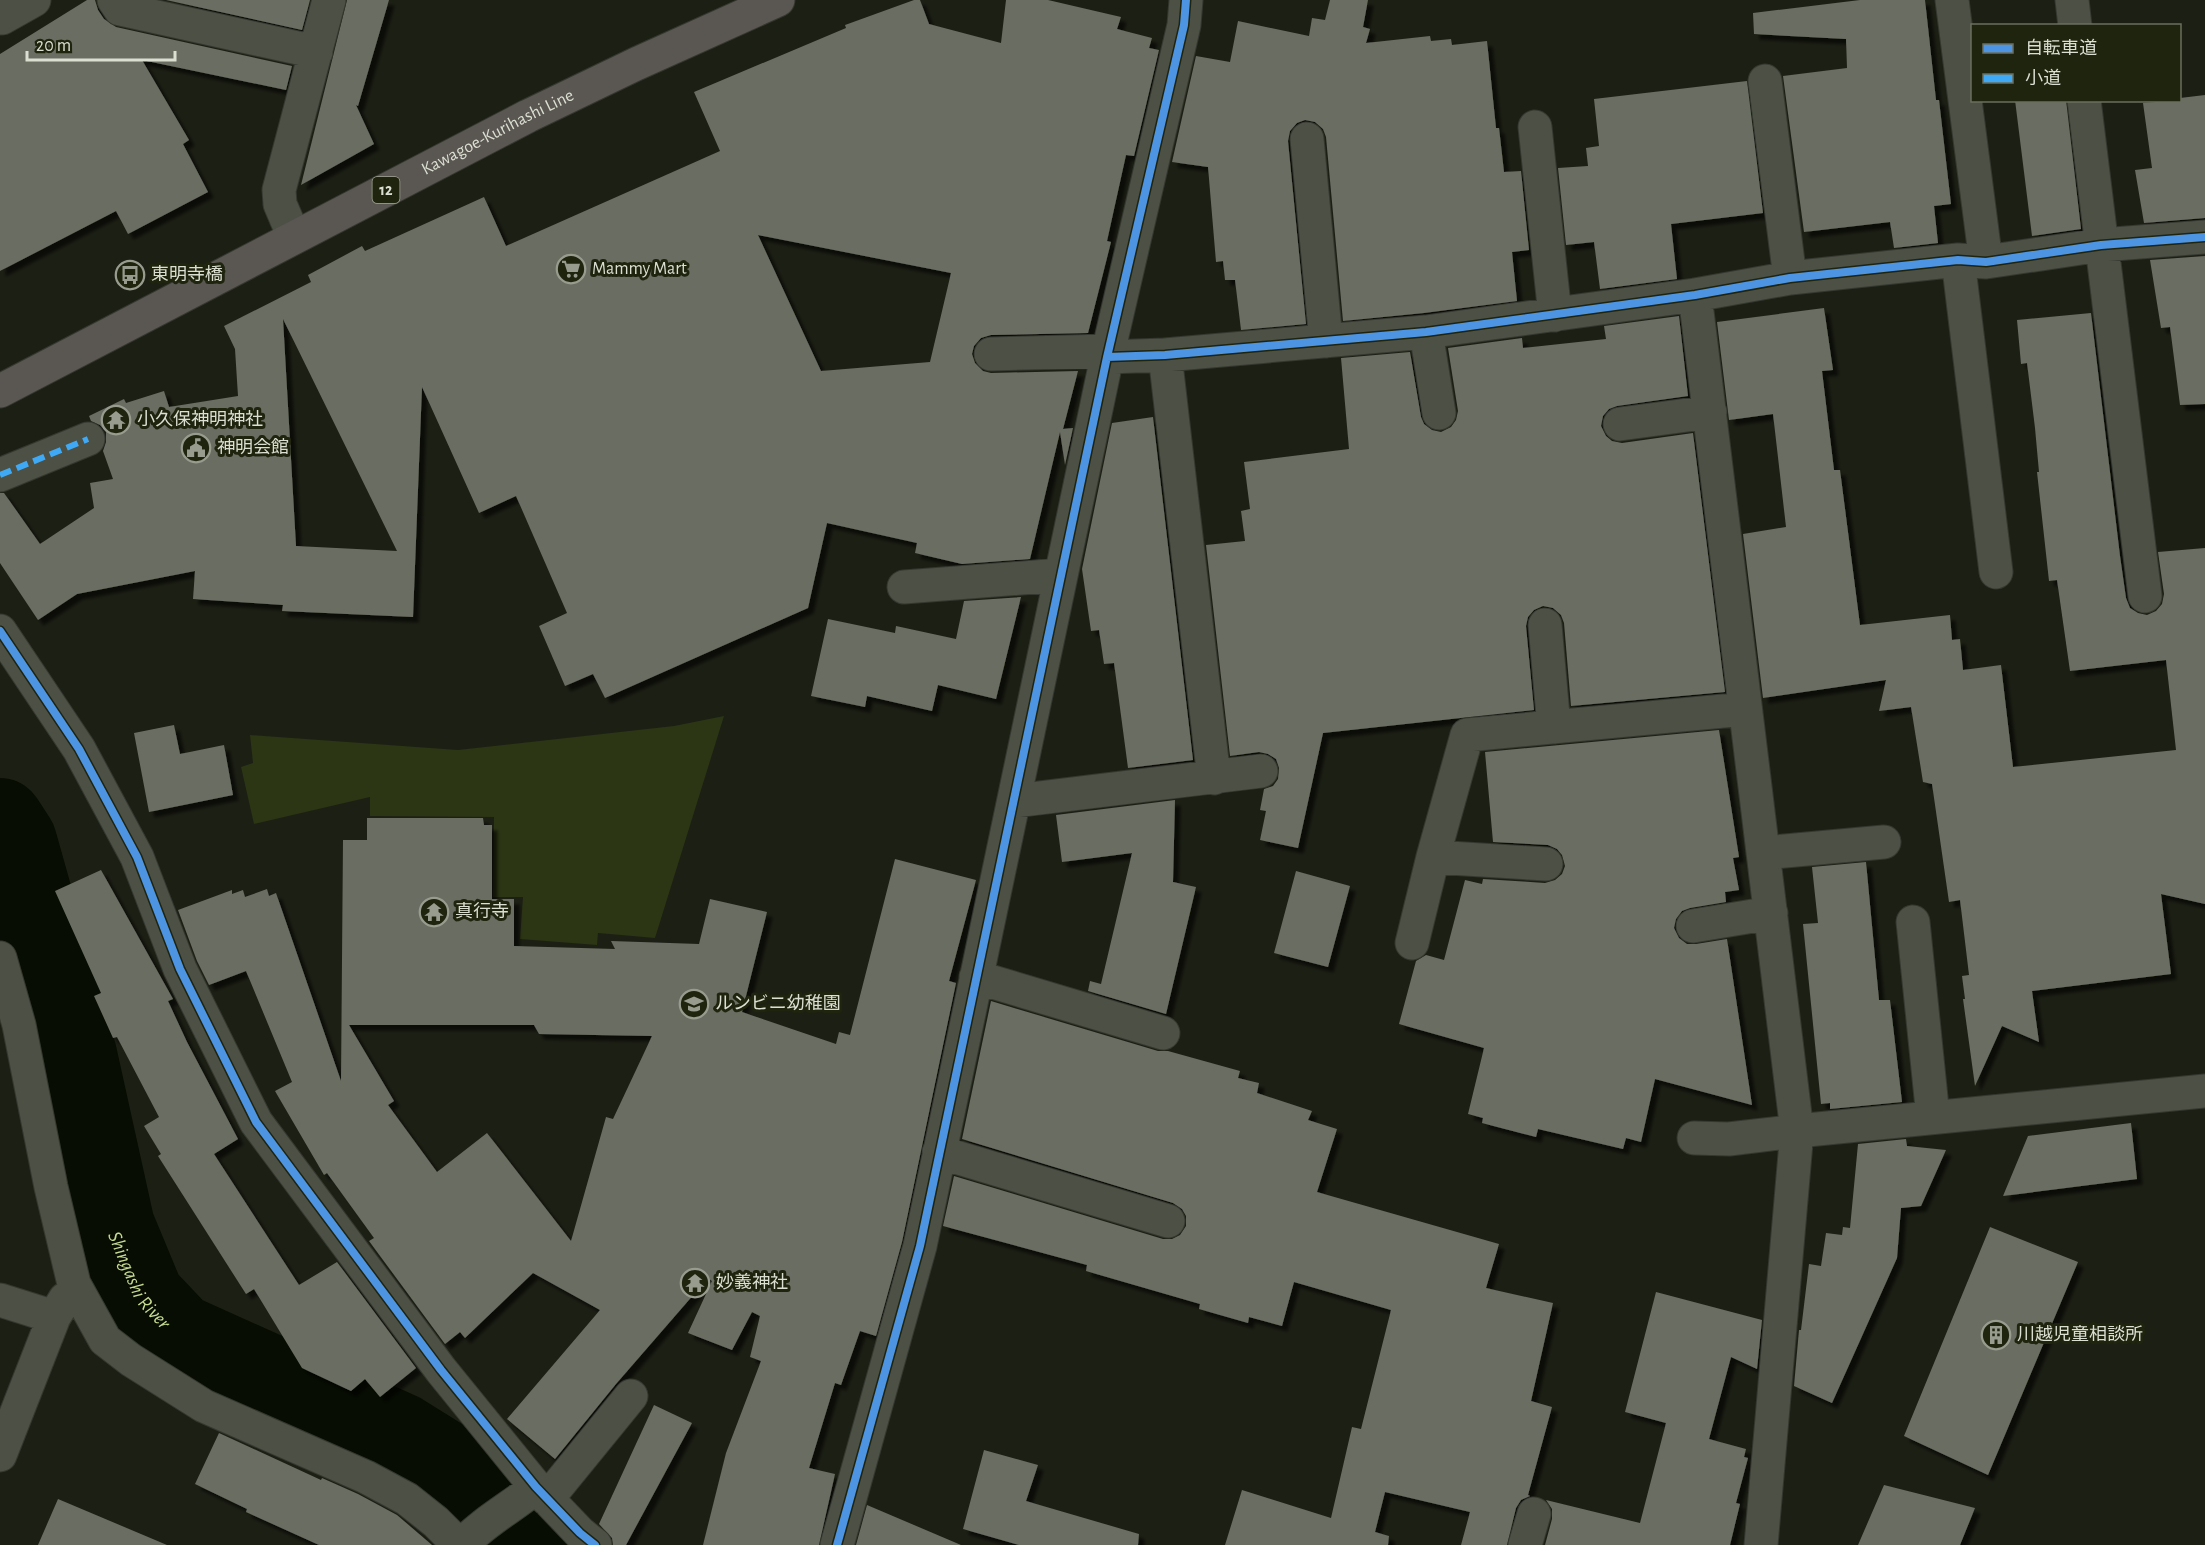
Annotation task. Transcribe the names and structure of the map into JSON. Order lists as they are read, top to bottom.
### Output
{
  "streets": {
    "main road": ["Kawagoe-Kurihashi Line", "12"]
  },
  "water": ["Shingashi River"],
  "places": {
    "supermarket": ["Mammy Mart"],
    "bus stop": ["東明寺橋"],
    "temple": ["小久保神明神社", "真行寺", "妙義神社"],
    "public building": ["神明会館"],
    "school or university": ["ルンビニ幼稚園"],
    "building": ["川越児童相談所"]
  },
  "legend": ["自転車道", "小道"],
  "scale_bar": "20 m"
}
